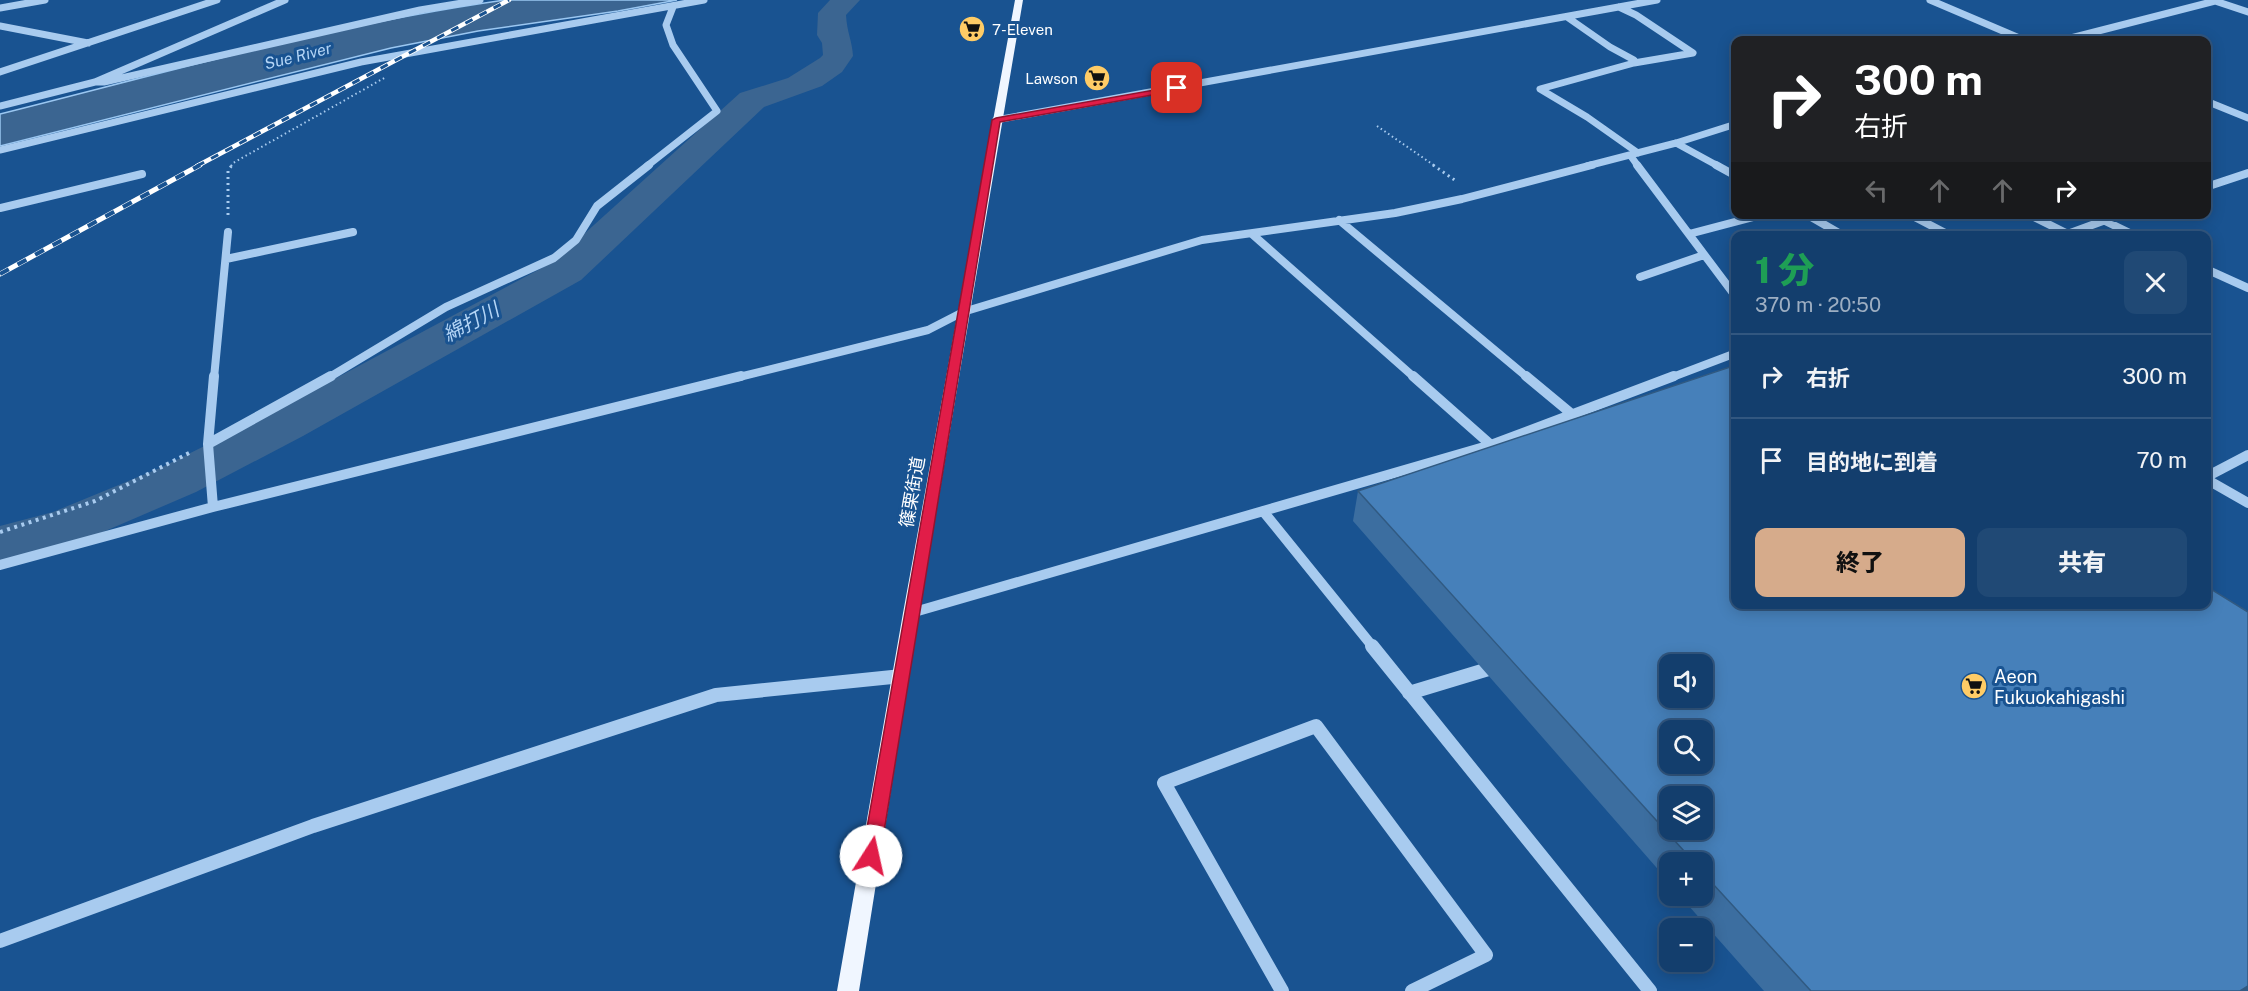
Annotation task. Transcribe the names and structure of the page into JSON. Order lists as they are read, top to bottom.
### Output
{
  "streets": {
    "main road": ["篠栗街道"]
  },
  "water": ["Sue River", "綿打川"],
  "places": {
    "supermarket": ["7-Eleven", "Lawson", "Aeon Fukuokahigashi"]
  },
  "page": {
    "turn": ["300 m", "右折"],
    "heading": ["1 分", "370 m · 20:50"],
    "list": [
      {
        "name": "右折",
        "value": "300 m"
      },
      {
        "name": "目的地に到着",
        "value": "70 m"
      }
    ],
    "buttons": ["終了", "共有"],
    "map_buttons": ["+", "−"]
  }
}
